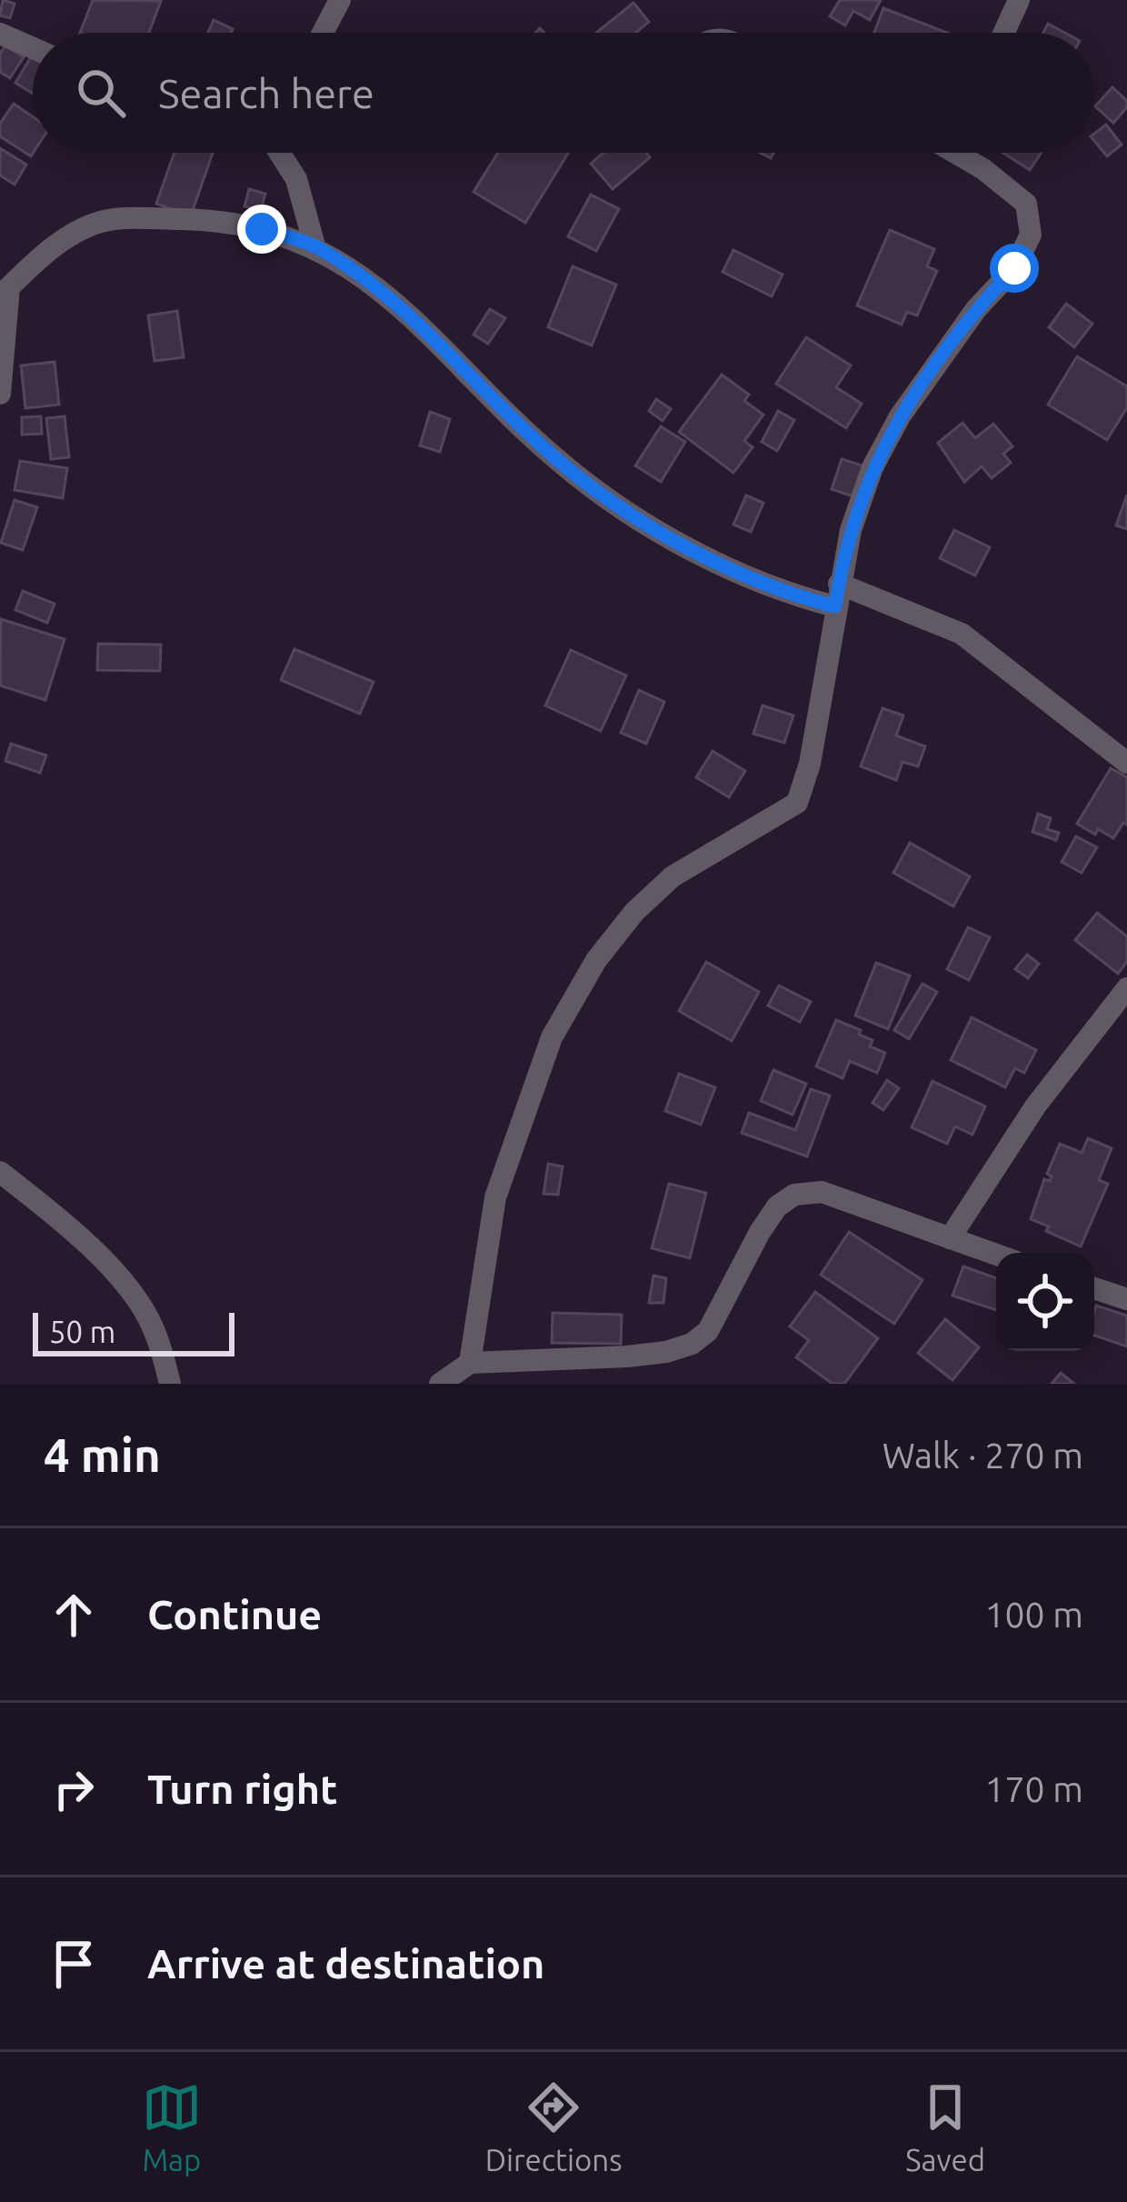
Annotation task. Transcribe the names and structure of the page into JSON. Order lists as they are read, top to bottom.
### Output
{
  "scale_bar": "50 m",
  "page": {
    "search": "Search here",
    "scale": "50 m",
    "heading": ["4 min", "Walk · 270 m"],
    "list": [
      ["Continue", "100 m"],
      ["Turn right", "170 m"],
      "Arrive at destination"
    ],
    "nav": ["Map", "Directions", "Saved"]
  }
}
